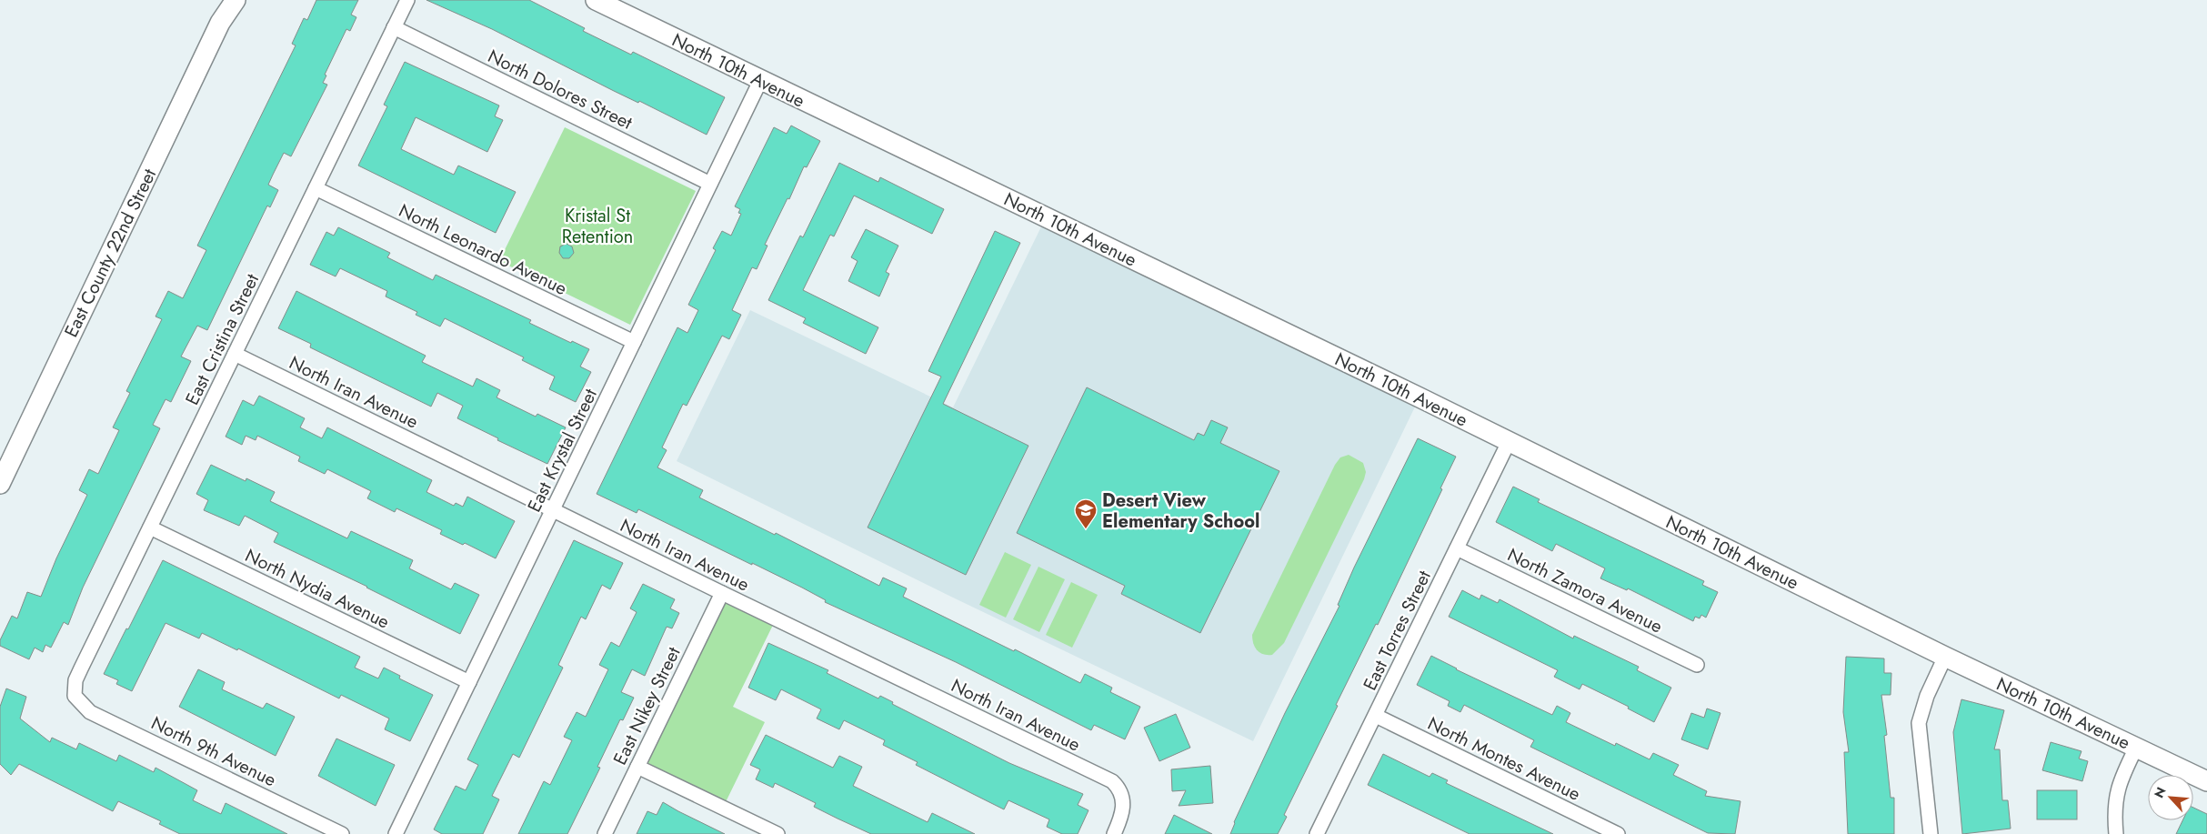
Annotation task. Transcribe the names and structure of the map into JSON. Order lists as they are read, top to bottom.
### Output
{
  "streets": {
    "main road": ["North 10th Avenue", "East County 22nd Street"],
    "street": [
      "North Dolores Street",
      "North Leonardo Avenue",
      "East Cristina Street",
      "North Iran Avenue",
      "East Krystal Street",
      "North Nydia Avenue",
      "North Zamora Avenue",
      "East Torres Street",
      "East Nikey Street",
      "North 9th Avenue",
      "North Montes Avenue"
    ]
  },
  "crossings": [
    ["North 10th Avenue", "East Krystal Street"],
    ["North 10th Avenue", "East Torres Street"],
    ["North Dolores Street", "East Cristina Street"],
    ["North Dolores Street", "East Krystal Street"],
    ["North Leonardo Avenue", "East Cristina Street"],
    ["North Leonardo Avenue", "East Krystal Street"],
    ["East Cristina Street", "North Iran Avenue"],
    ["East Cristina Street", "North Nydia Avenue"],
    ["East Cristina Street", "North 9th Avenue"],
    ["North Iran Avenue", "East Krystal Street"],
    ["North Iran Avenue", "East Nikey Street"],
    ["East Krystal Street", "North Nydia Avenue"],
    ["North Zamora Avenue", "East Torres Street"],
    ["East Torres Street", "North Montes Avenue"]
  ],
  "parks": ["Kristal St Retention"],
  "places": {
    "school or university": ["Desert View Elementary School"]
  },
  "north": "top left"
}
